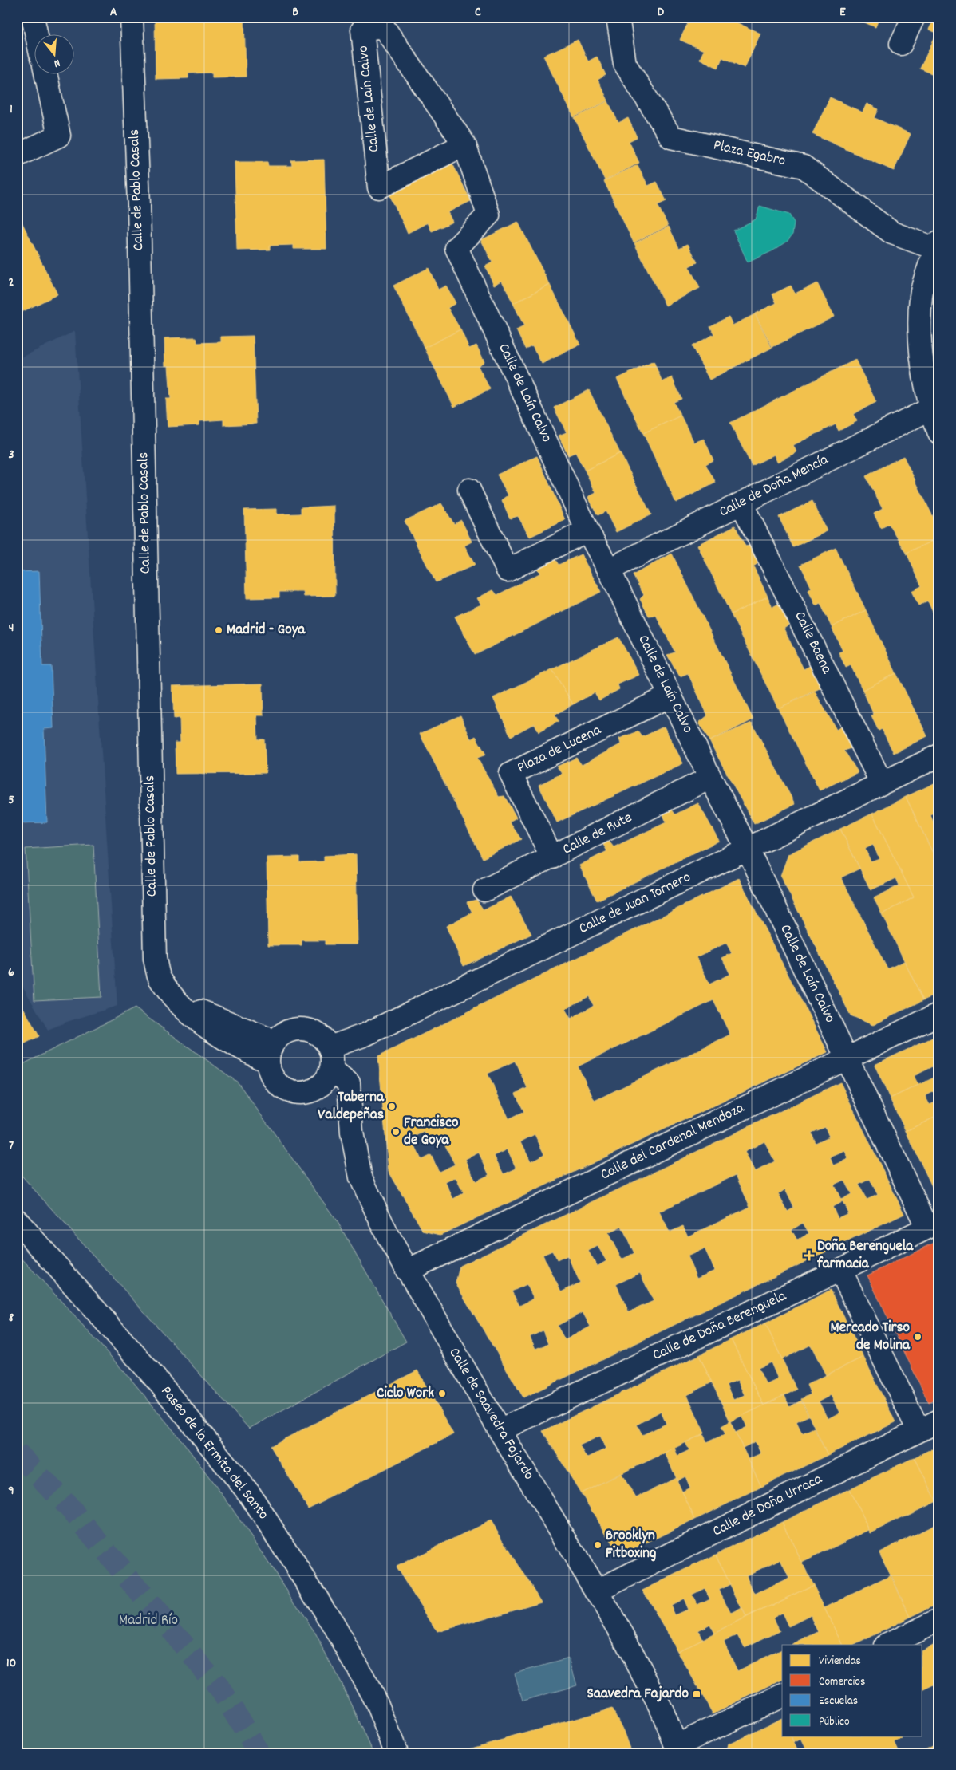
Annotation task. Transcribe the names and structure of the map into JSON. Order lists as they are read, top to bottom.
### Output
{
  "streets": {
    "street": [
      "Calle de Laín Calvo",
      "Plaza Egabro",
      "Calle de Pablo Casals",
      "Calle de Doña Mencía",
      "Calle Baena",
      "Plaza de Lucena",
      "Calle de Rute",
      "Calle de Juan Tornero",
      "Calle del Cardenal Mendoza",
      "Calle de Doña Berenguela",
      "Calle de Saavedra Fajardo",
      "Paseo de la Ermita del Santo",
      "Calle de Doña Urraca"
    ]
  },
  "crossings": [
    ["Calle de Laín Calvo", "Calle de Doña Mencía"],
    ["Calle de Laín Calvo", "Plaza de Lucena"],
    ["Calle de Laín Calvo", "Calle de Rute"],
    ["Calle de Laín Calvo", "Calle de Juan Tornero"],
    ["Calle de Laín Calvo", "Calle del Cardenal Mendoza"],
    ["Calle de Laín Calvo", "Calle de Doña Berenguela"],
    ["Calle de Pablo Casals", "Calle de Juan Tornero"],
    ["Calle de Pablo Casals", "Calle de Saavedra Fajardo"],
    ["Calle de Doña Mencía", "Calle Baena"],
    ["Calle Baena", "Calle de Juan Tornero"],
    ["Plaza de Lucena", "Calle de Rute"],
    ["Calle de Juan Tornero", "Calle de Saavedra Fajardo"],
    ["Calle del Cardenal Mendoza", "Calle de Saavedra Fajardo"],
    ["Calle de Doña Berenguela", "Calle de Saavedra Fajardo"],
    ["Calle de Saavedra Fajardo", "Calle de Doña Urraca"]
  ],
  "parks": ["Madrid Río"],
  "places": {
    "other": [
      "Madrid - Goya",
      "Taberna Valdepeñas",
      "Francisco de Goya",
      "Mercado Tirso de Molina",
      "Ciclo Work",
      "Brooklyn Fitboxing"
    ],
    "health": ["Doña Berenguela farmacia"],
    "transit": ["Saavedra Fajardo"]
  },
  "legend": [
    "Viviendas",
    "Comercios",
    "Escuelas",
    "Público"
  ],
  "north": "bottom",
  "grid": {
    "columns": [
      "A",
      "B",
      "C",
      "D",
      "E"
    ],
    "rows": [
      "1",
      "2",
      "3",
      "4",
      "5",
      "6",
      "7",
      "8",
      "9",
      "10"
    ]
  }
}
